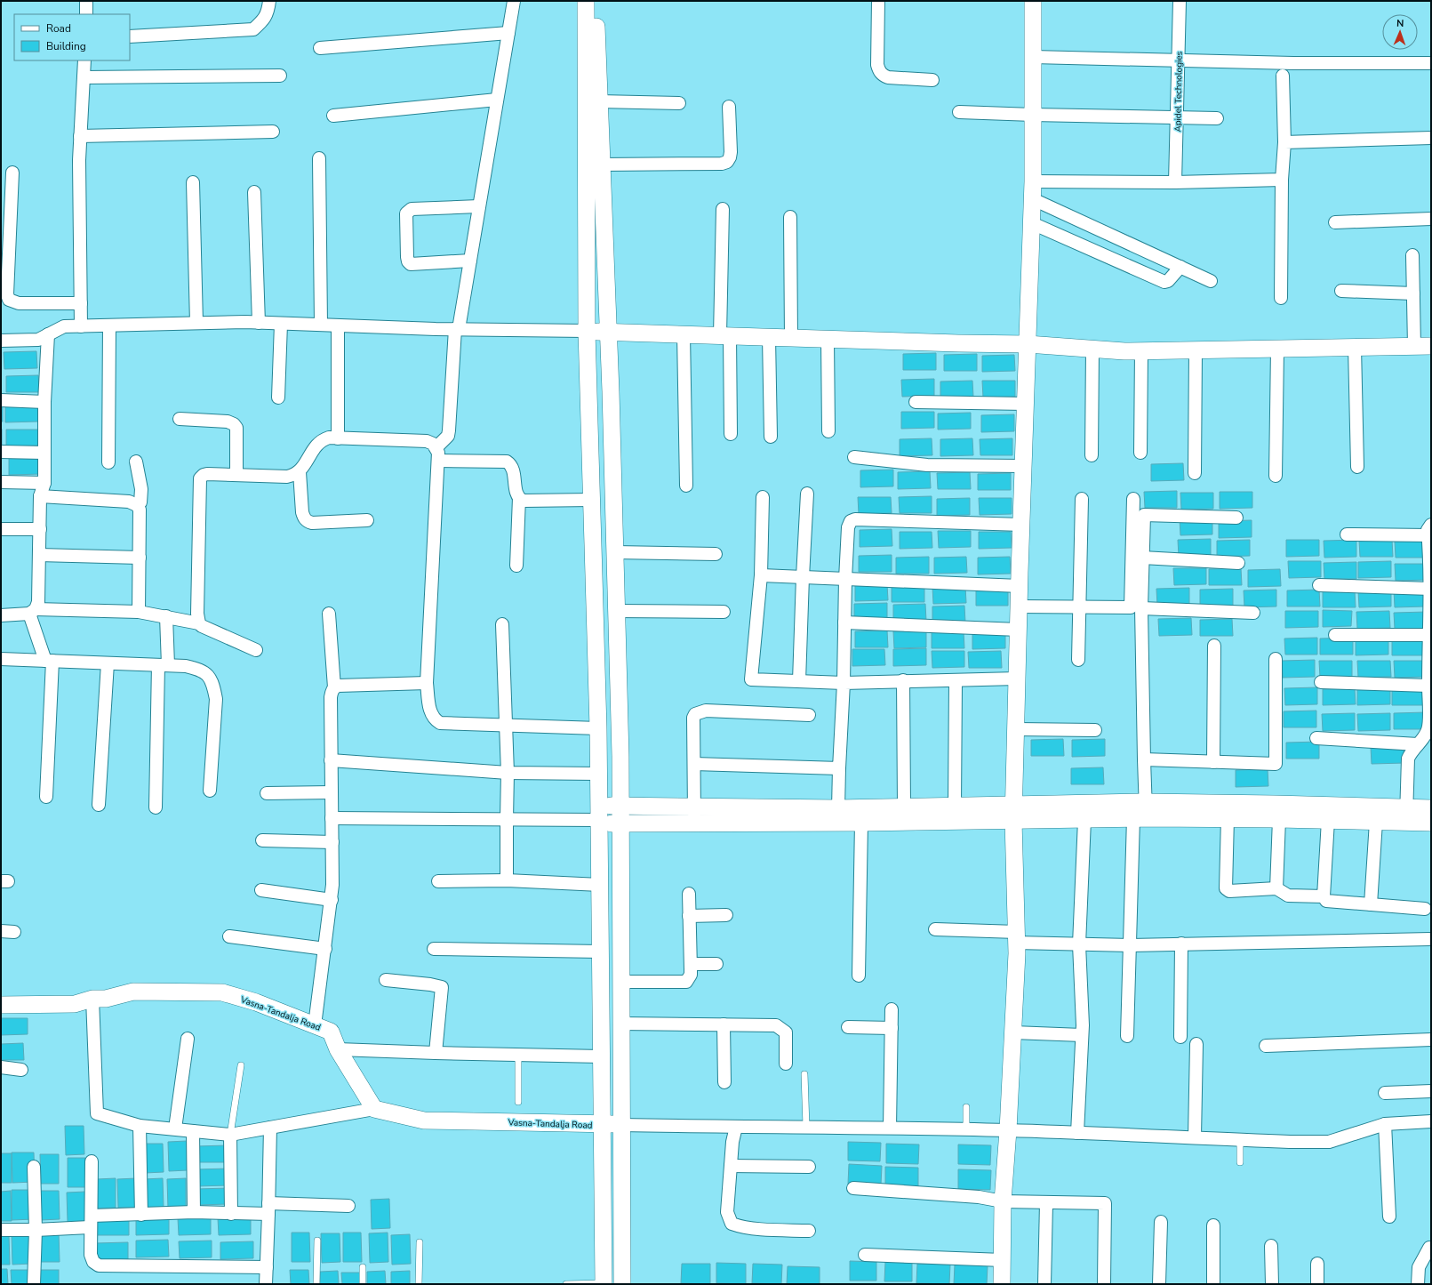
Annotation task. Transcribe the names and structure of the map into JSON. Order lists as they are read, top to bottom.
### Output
{
  "streets": {
    "street": ["Apidel Technologies", "Vasna-Tandalja Road"]
  },
  "legend": ["Road", "Building"],
  "north": "top"
}
